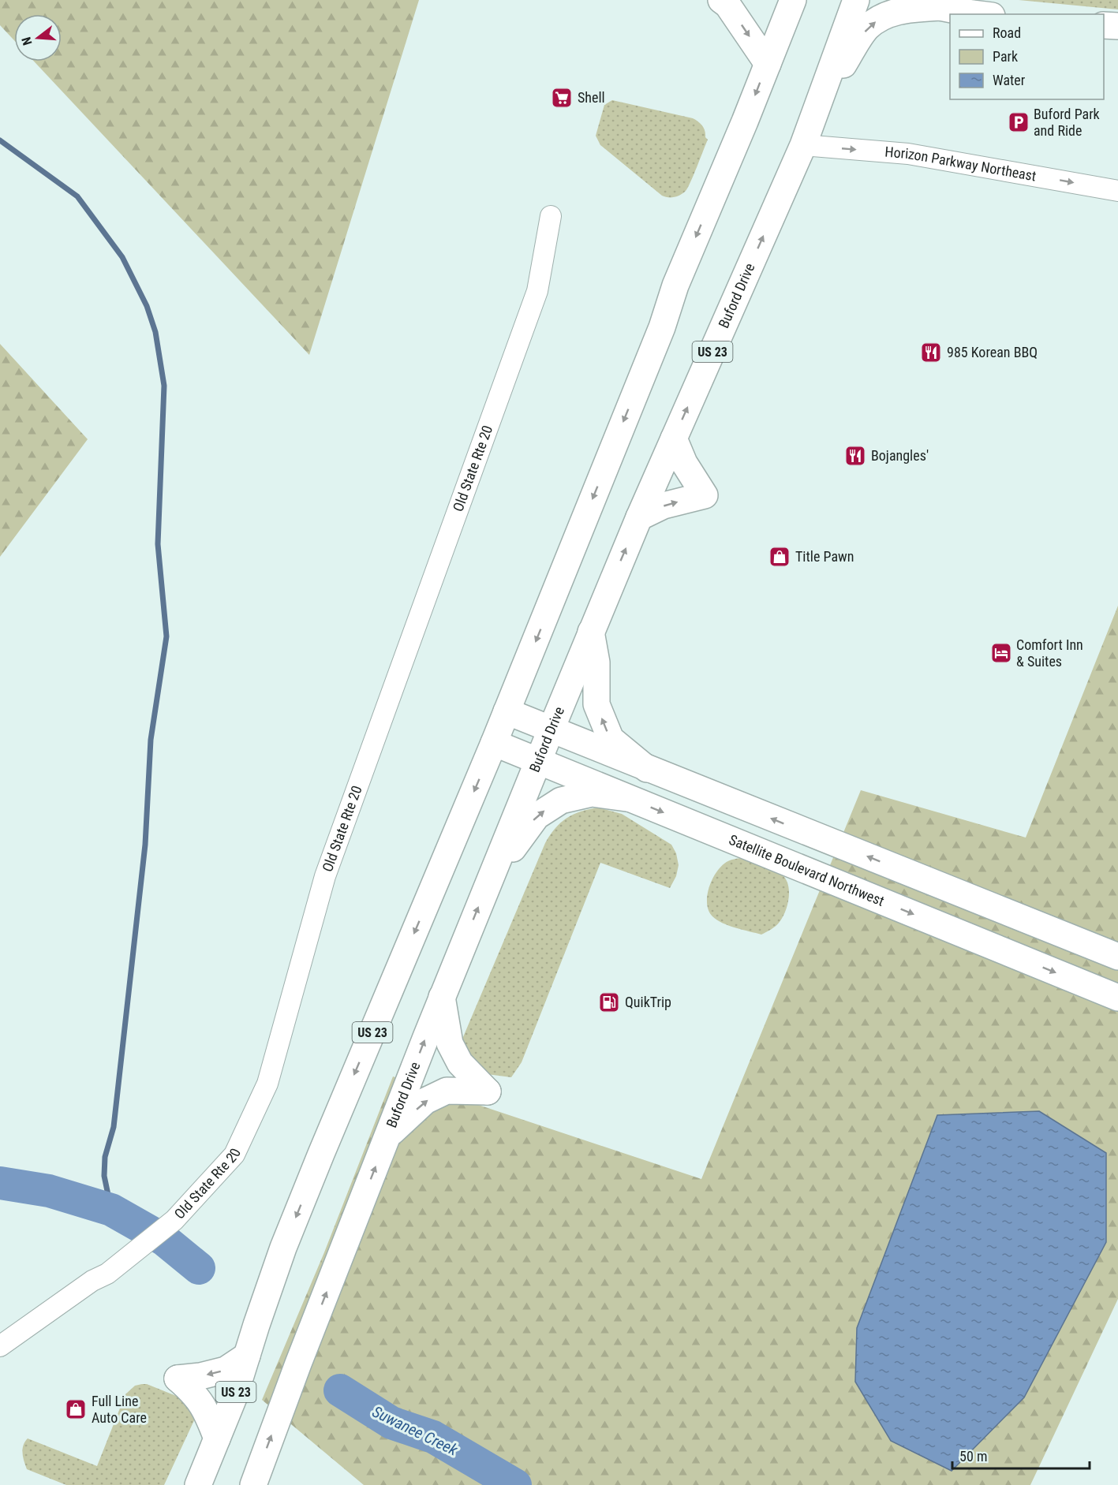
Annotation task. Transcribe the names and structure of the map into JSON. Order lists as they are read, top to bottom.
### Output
{
  "streets": {
    "main road": ["Buford Drive", "US 23", "Satellite Boulevard Northwest"],
    "street": ["Horizon Parkway Northeast", "Old State Rte 20"]
  },
  "crossings": [
    ["Horizon Parkway Northeast", "Buford Drive"],
    ["Buford Drive", "Satellite Boulevard Northwest"],
    ["US 23", "Satellite Boulevard Northwest"]
  ],
  "one_way": ["Horizon Parkway Northeast"],
  "water": ["Suwanee Creek"],
  "places": {
    "supermarket": ["Shell"],
    "parking": ["Buford Park and Ride"],
    "restaurant": ["985 Korean BBQ", "Bojangles'"],
    "shop": ["Title Pawn", "Full Line Auto Care"],
    "hotel": ["Comfort Inn & Suites"],
    "fuel station": ["QuikTrip"]
  },
  "legend": ["Road", "Park", "Water"],
  "scale_bar": "50 m",
  "north": "left"
}
